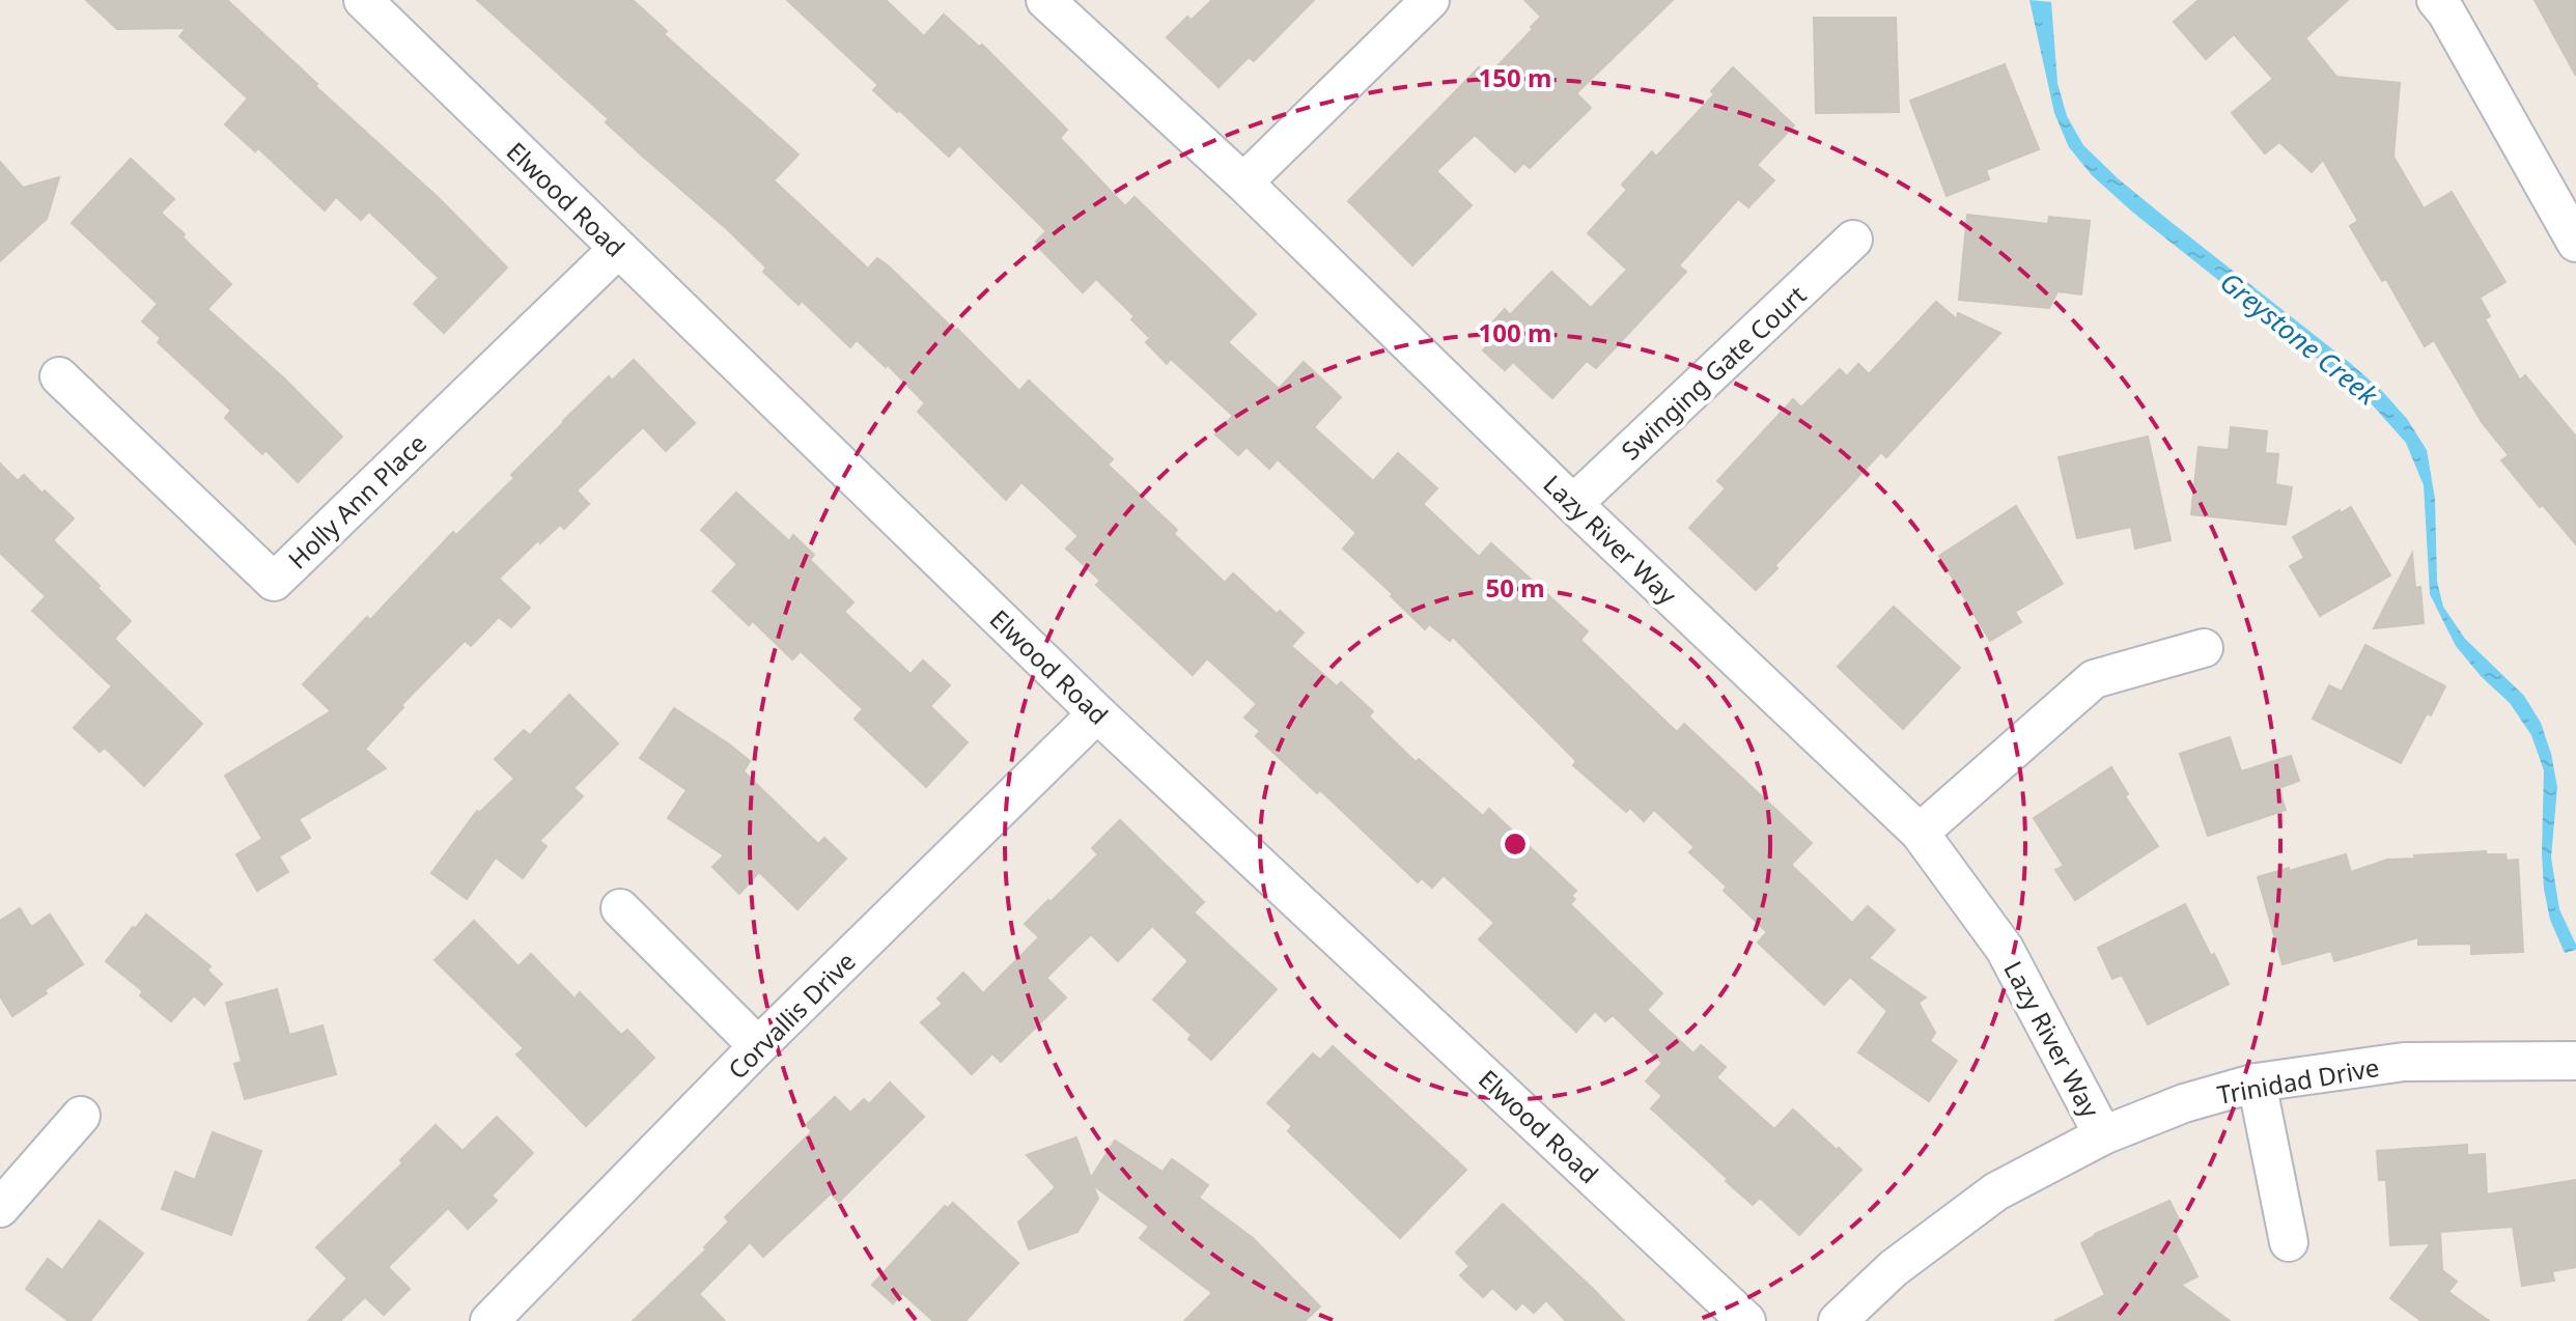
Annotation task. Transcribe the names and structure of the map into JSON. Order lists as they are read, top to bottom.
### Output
{
  "streets": {
    "street": [
      "Elwood Road",
      "Swinging Gate Court",
      "Holly Ann Place",
      "Lazy River Way",
      "Corvallis Drive",
      "Trinidad Drive"
    ]
  },
  "crossings": [
    ["Elwood Road", "Holly Ann Place"],
    ["Elwood Road", "Corvallis Drive"],
    ["Swinging Gate Court", "Lazy River Way"],
    ["Lazy River Way", "Trinidad Drive"]
  ],
  "water": ["Greystone Creek"],
  "rings": ["150 m", "100 m", "50 m"]
}
